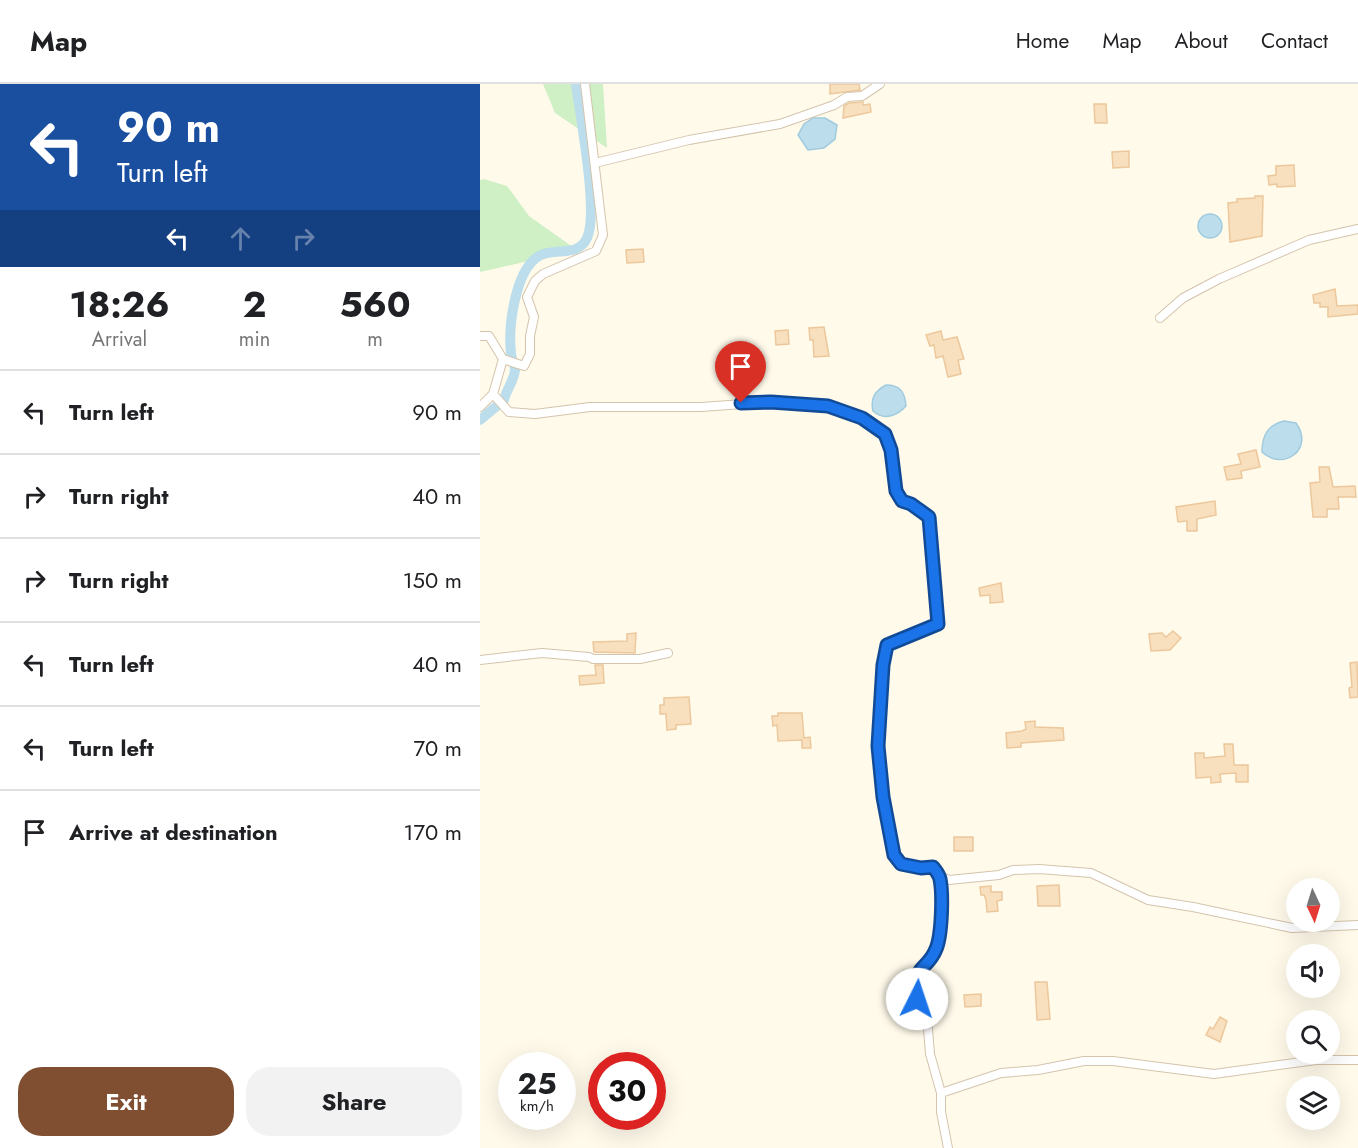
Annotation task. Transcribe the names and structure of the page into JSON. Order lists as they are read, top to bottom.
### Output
{
  "north": "bottom",
  "page": {
    "header": "Map",
    "nav": [
      "Home",
      "Map",
      "About",
      "Contact"
    ],
    "turn": ["90 m", "Turn left"],
    "eta": [
      "18:26",
      "Arrival",
      "2",
      "min",
      "560",
      "m"
    ],
    "list": [
      {
        "name": "Turn left",
        "value": "90 m"
      },
      {
        "name": "Turn right",
        "value": "40 m"
      },
      {
        "name": "Turn right",
        "value": "150 m"
      },
      {
        "name": "Turn left",
        "value": "40 m"
      },
      {
        "name": "Turn left",
        "value": "70 m"
      },
      {
        "name": "Arrive at destination",
        "value": "170 m"
      }
    ],
    "speed": "25 km/h",
    "limit": "30",
    "buttons": ["Exit", "Share"]
  }
}
